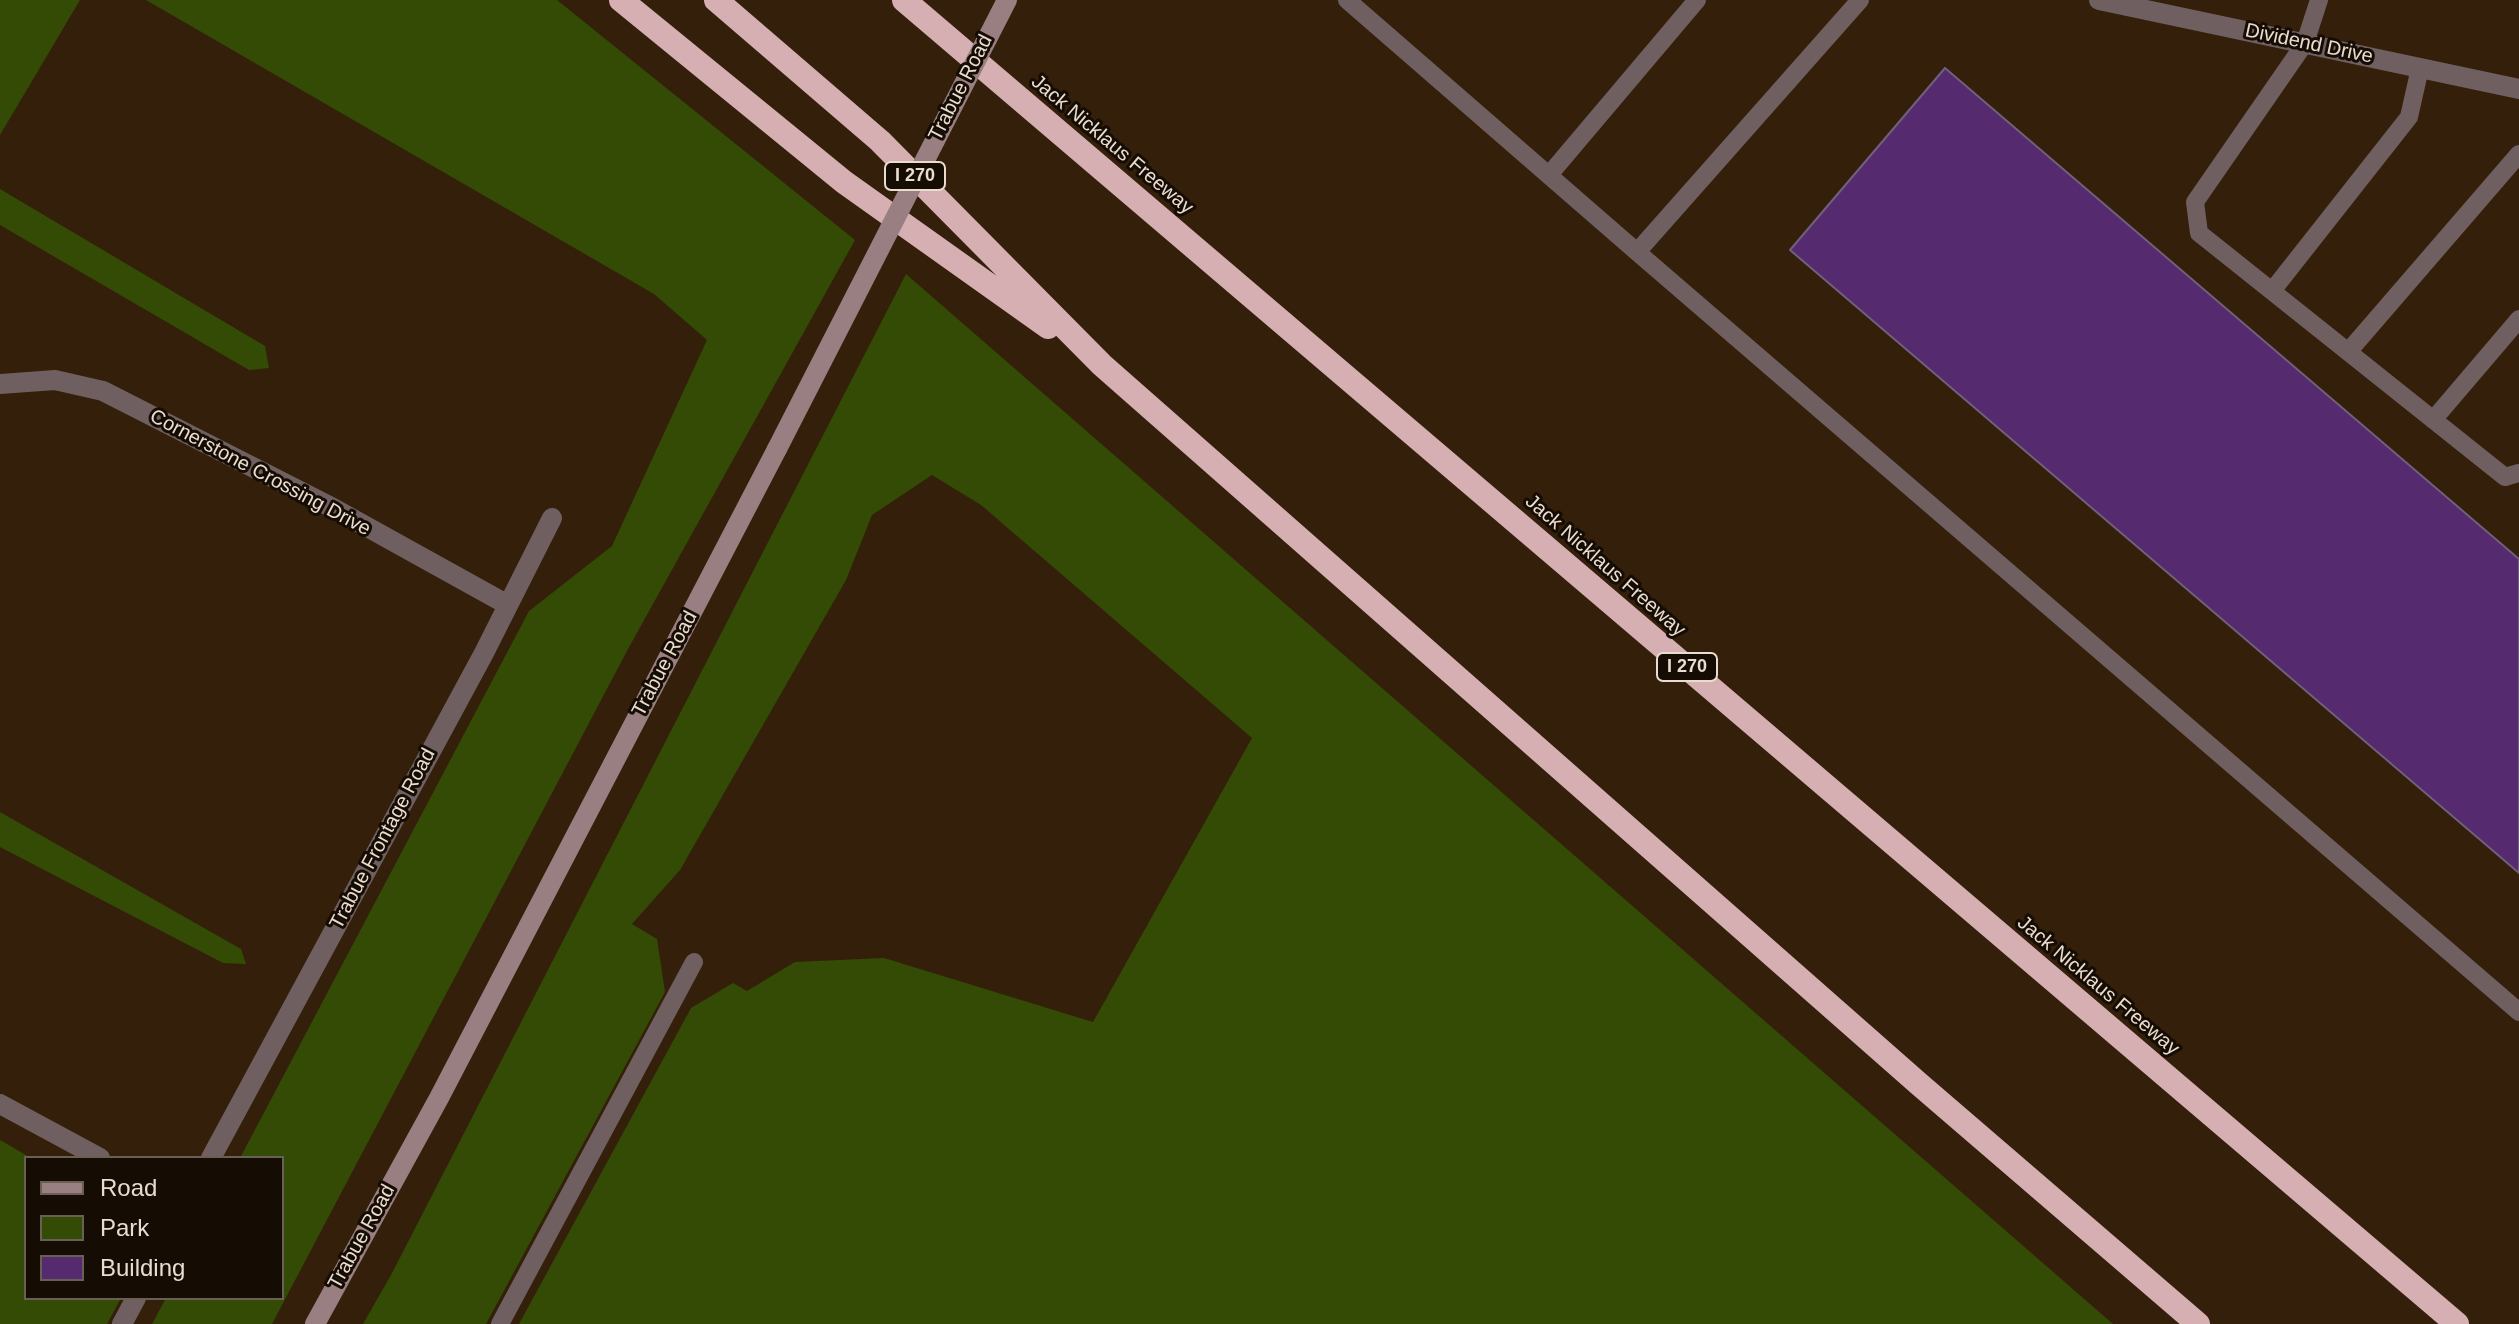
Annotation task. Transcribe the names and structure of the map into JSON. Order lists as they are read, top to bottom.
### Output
{
  "streets": {
    "highway": ["Jack Nicklaus Freeway", "I 270"],
    "main road": ["Trabue Road"],
    "street": ["Dividend Drive", "Cornerstone Crossing Drive", "Trabue Frontage Road"]
  },
  "crossings": [
    ["Cornerstone Crossing Drive", "Trabue Frontage Road"]
  ],
  "legend": ["Road", "Park", "Building"]
}
